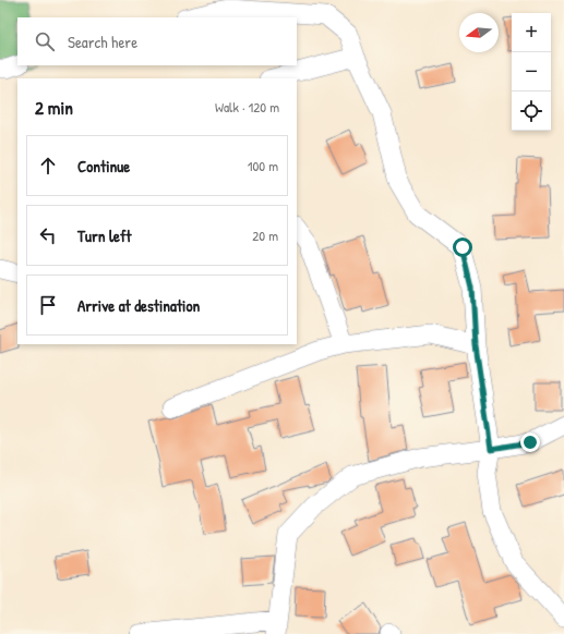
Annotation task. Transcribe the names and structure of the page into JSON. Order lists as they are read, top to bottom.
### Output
{
  "north": "left",
  "page": {
    "map_buttons": ["+", "−"],
    "search": "Search here",
    "heading": ["2 min", "Walk · 120 m"],
    "list": [
      ["Continue", "100 m"],
      ["Turn left", "20 m"],
      "Arrive at destination"
    ]
  }
}
